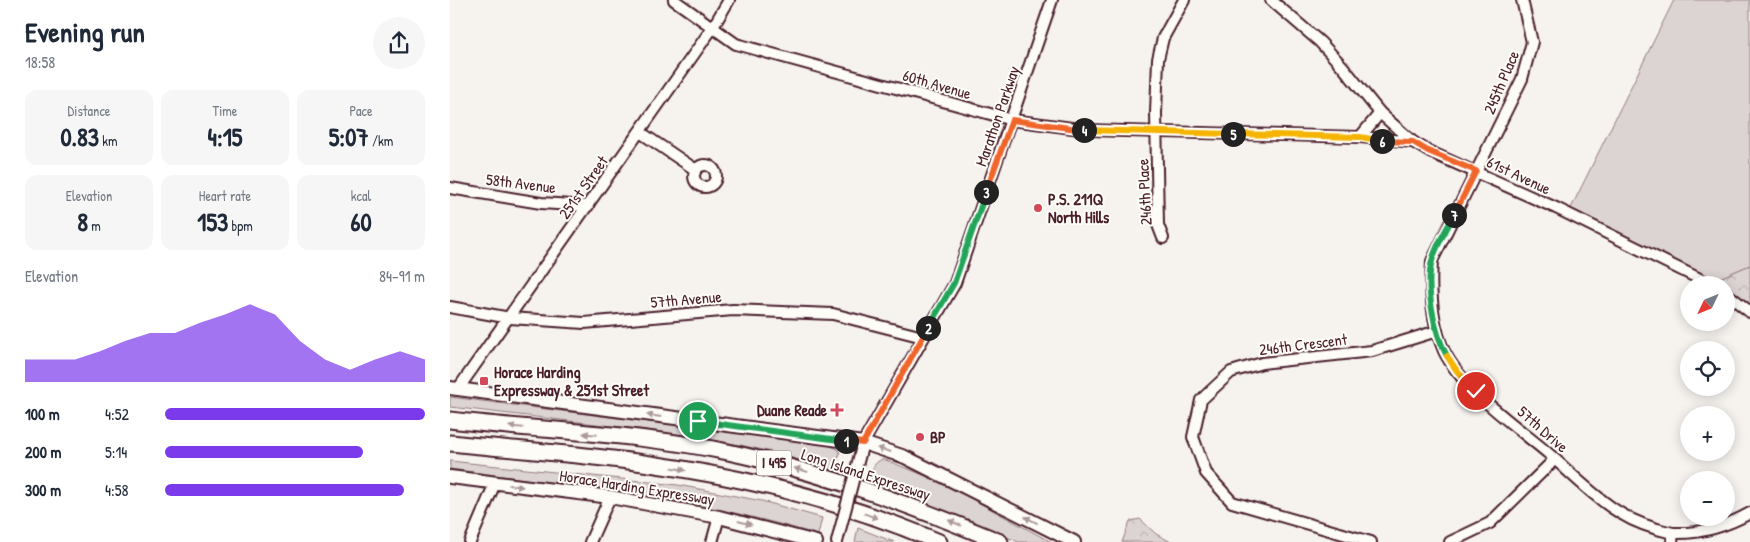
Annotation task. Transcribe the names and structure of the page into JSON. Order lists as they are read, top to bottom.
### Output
{
  "streets": {
    "highway": ["I 495", "Long Island Expressway"],
    "main road": ["Horace Harding Expressway"],
    "street": [
      "245th Place",
      "60th Avenue",
      "Marathon Parkway",
      "61st Avenue",
      "58th Avenue",
      "251st Street",
      "246th Place",
      "57th Avenue",
      "246th Crescent",
      "57th Drive"
    ]
  },
  "crossings": [
    ["245th Place", "61st Avenue"],
    ["245th Place", "57th Drive"],
    ["60th Avenue", "Marathon Parkway"],
    ["60th Avenue", "61st Avenue"],
    ["60th Avenue", "251st Street"],
    ["60th Avenue", "246th Place"],
    ["Marathon Parkway", "57th Avenue"],
    ["61st Avenue", "57th Drive"],
    ["58th Avenue", "251st Street"],
    ["251st Street", "57th Avenue"],
    ["246th Crescent", "57th Drive"]
  ],
  "places": {
    "other": ["P.S. 211Q North Hills", "BP"],
    "transit": ["Horace Harding Expressway & 251st Street"],
    "health": ["Duane Reade"]
  },
  "north": "bottom left",
  "page": {
    "heading": ["Evening run", "18:58"],
    "stats": [
      ["Distance", "0.83 km"],
      ["Time", "4:15"],
      ["Pace", "5:07 /km"],
      ["Elevation", "8 m"],
      ["Heart rate", "153 bpm"],
      ["kcal", "60"]
    ],
    "pins": [
      "4",
      "5",
      "6",
      "3",
      "7",
      "2",
      "1"
    ],
    "chart": ["Elevation", "84–91 m"],
    "map_buttons": ["+", "−"],
    "list": [
      {
        "name": "100 m",
        "note": "4:52"
      },
      {
        "name": "200 m",
        "note": "5:14"
      },
      {
        "name": "300 m",
        "note": "4:58"
      }
    ]
  }
}
